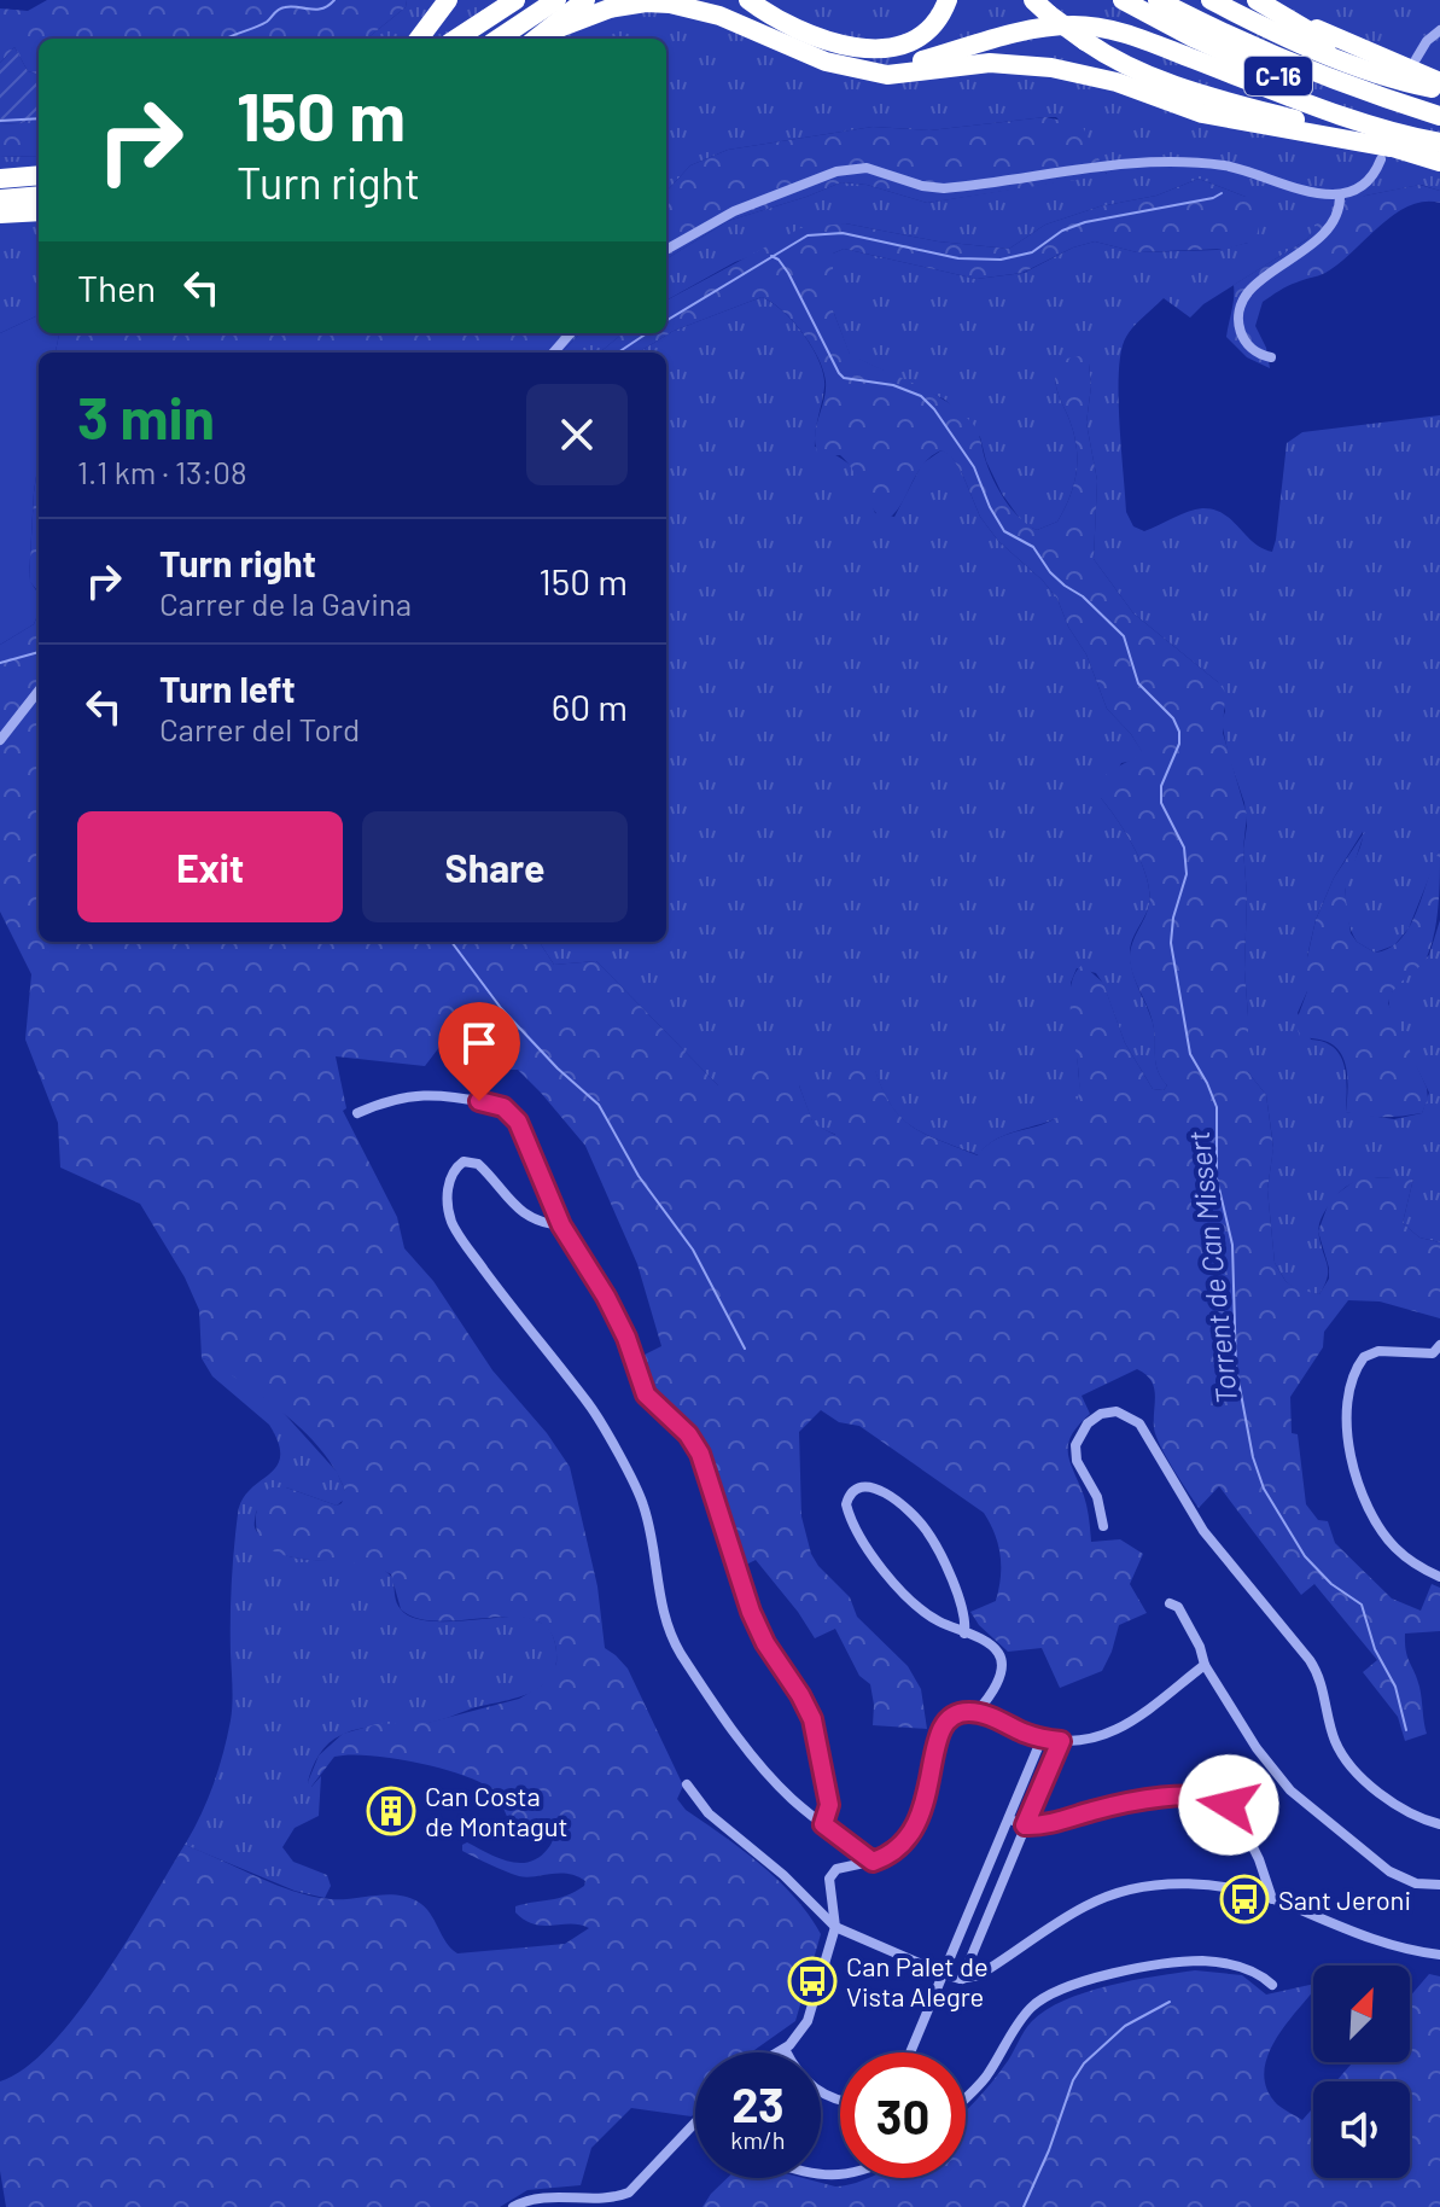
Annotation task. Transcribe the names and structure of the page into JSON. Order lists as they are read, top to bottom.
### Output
{
  "streets": {
    "highway": ["C-16"]
  },
  "water": ["Torrent de Can Missert"],
  "places": {
    "building": ["Can Costa de Montagut"],
    "bus stop": ["Sant Jeroni", "Can Palet de Vista Alegre"]
  },
  "north": "top right",
  "page": {
    "turn": ["150 m", "Turn right"],
    "then": "Then",
    "heading": ["3 min", "1.1 km · 13:08"],
    "list": [
      {
        "name": "Turn right",
        "note": "Carrer de la Gavina",
        "value": "150 m"
      },
      {
        "name": "Turn left",
        "note": "Carrer del Tord",
        "value": "60 m"
      }
    ],
    "buttons": ["Exit", "Share"],
    "speed": "23 km/h",
    "limit": "30"
  }
}
